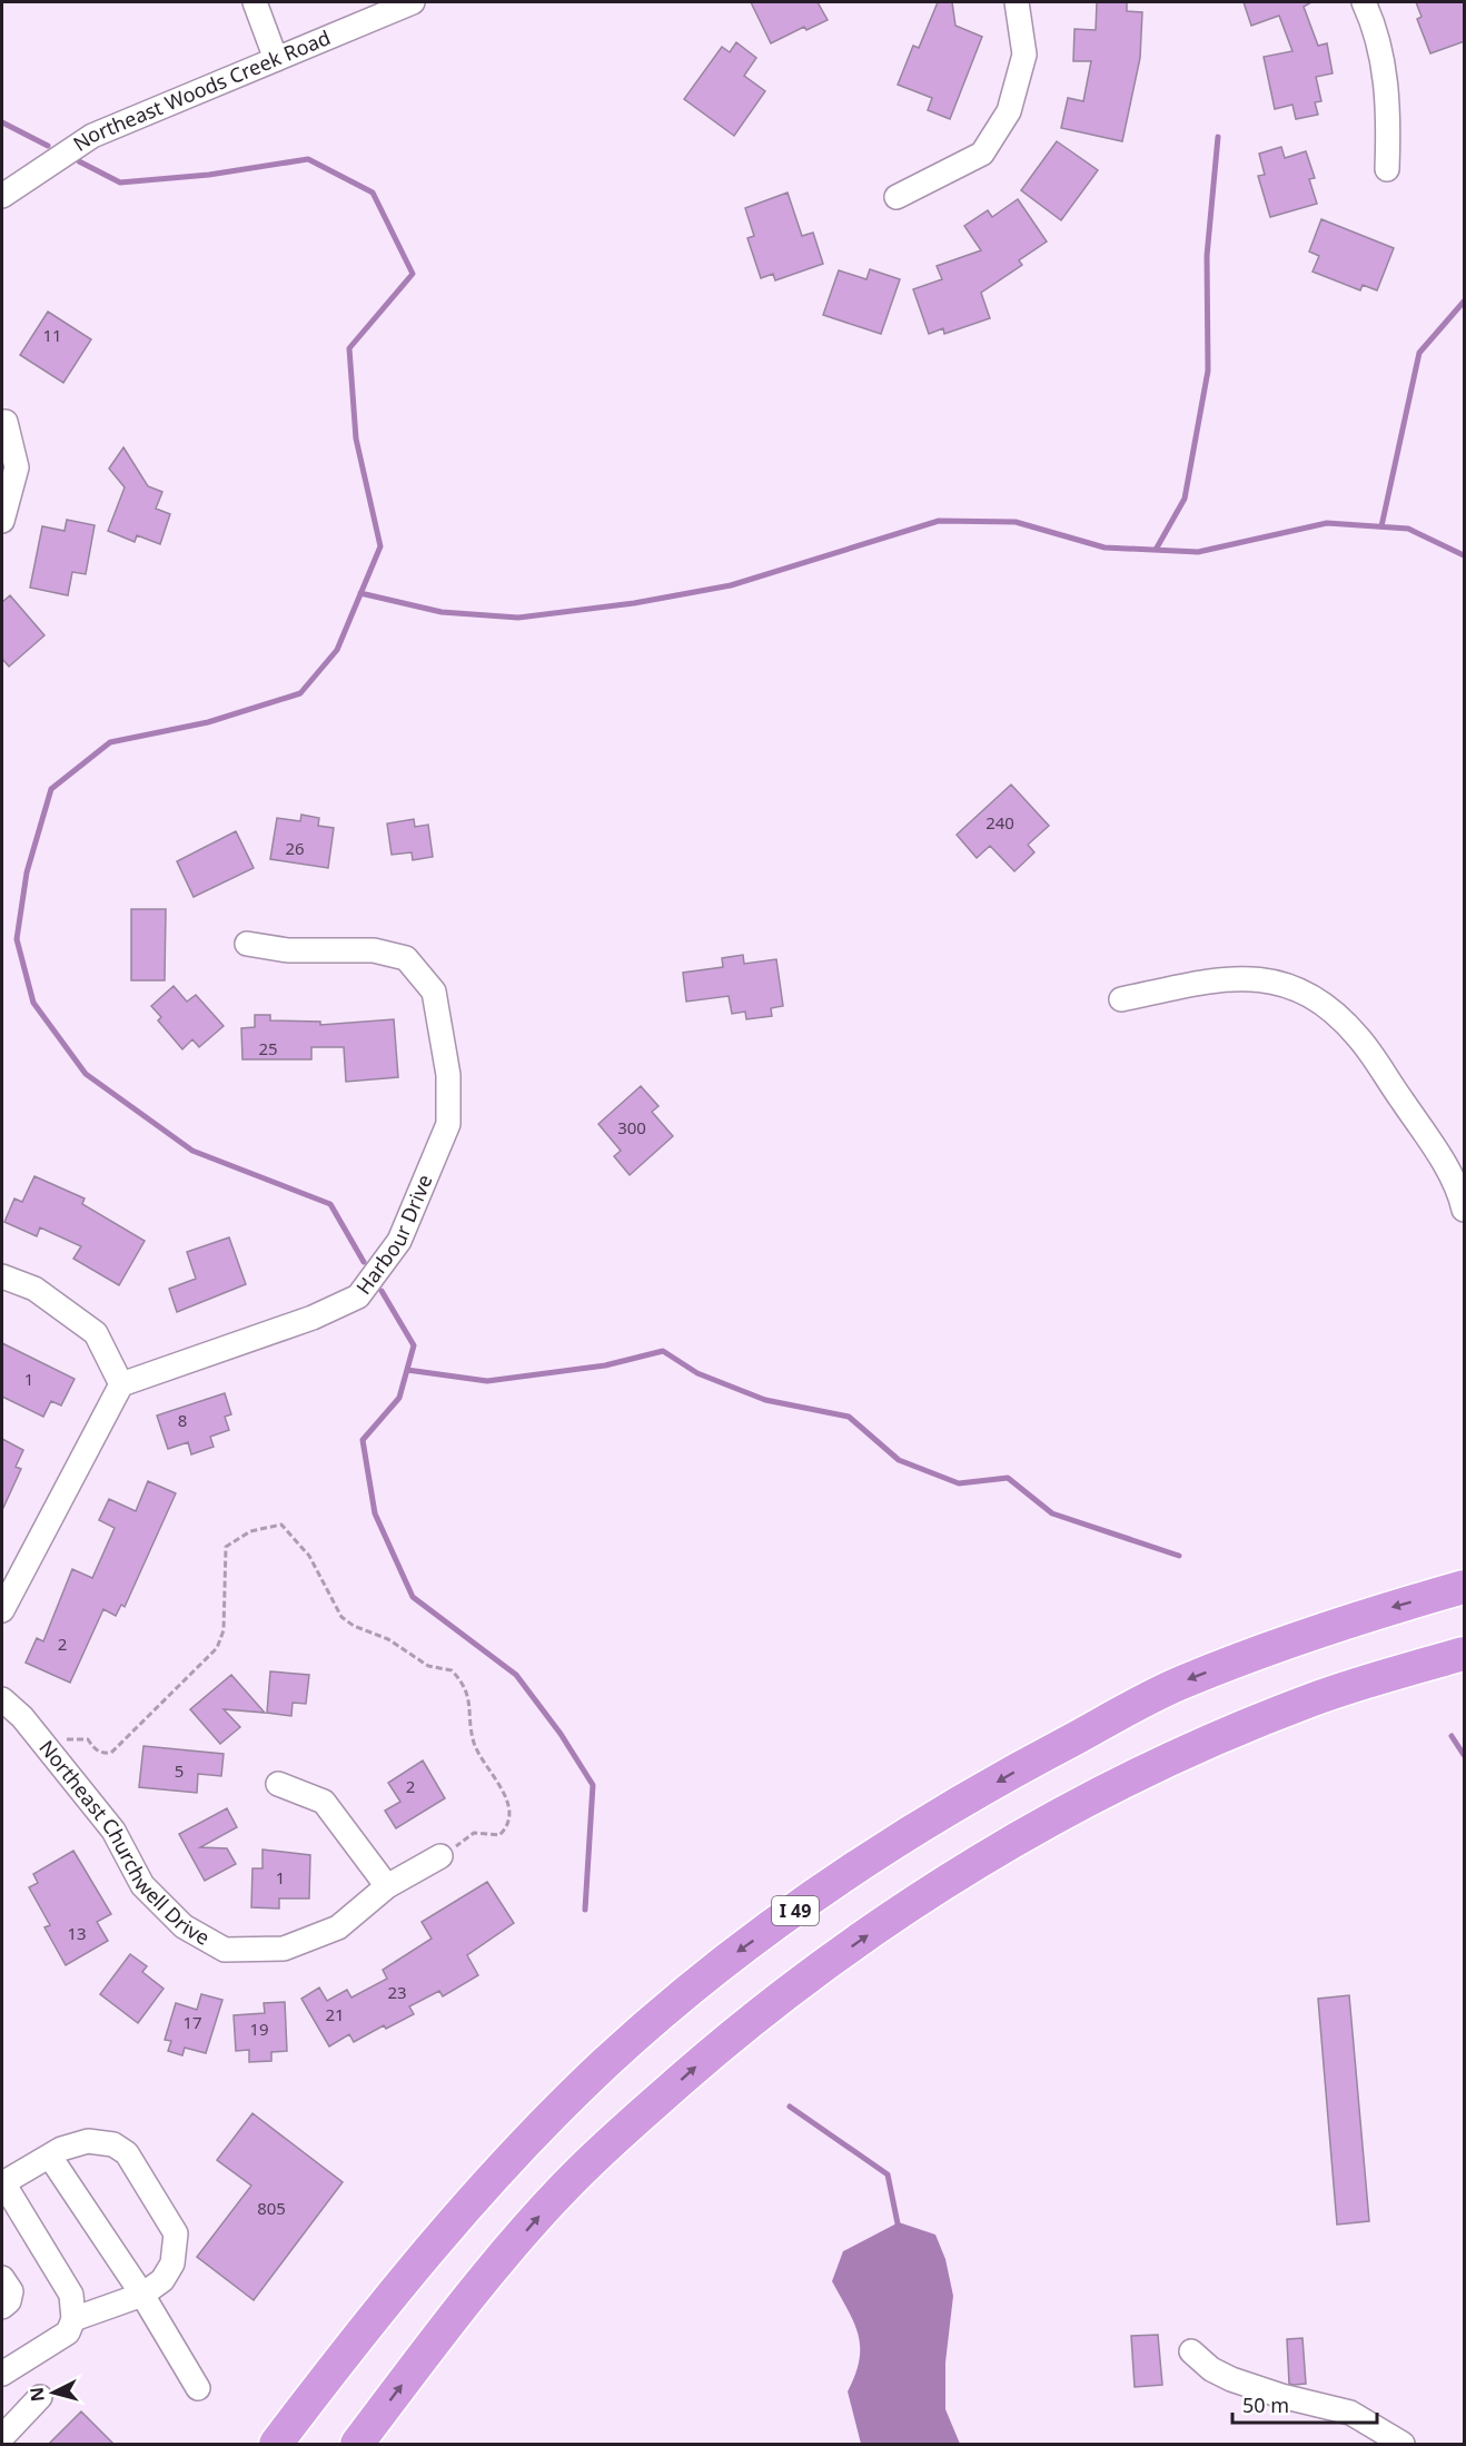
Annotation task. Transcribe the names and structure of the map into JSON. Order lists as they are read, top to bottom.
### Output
{
  "streets": {
    "highway": ["I 49"],
    "street": ["Northeast Woods Creek Road", "Harbour Drive", "Northeast Churchwell Drive"]
  },
  "house_numbers": [
    "11",
    "240",
    "26",
    "25",
    "300",
    "1",
    "8",
    "2",
    "5",
    "2",
    "1",
    "13",
    "23",
    "21",
    "17",
    "19",
    "805"
  ],
  "scale_bar": "50 m",
  "north": "left"
}
